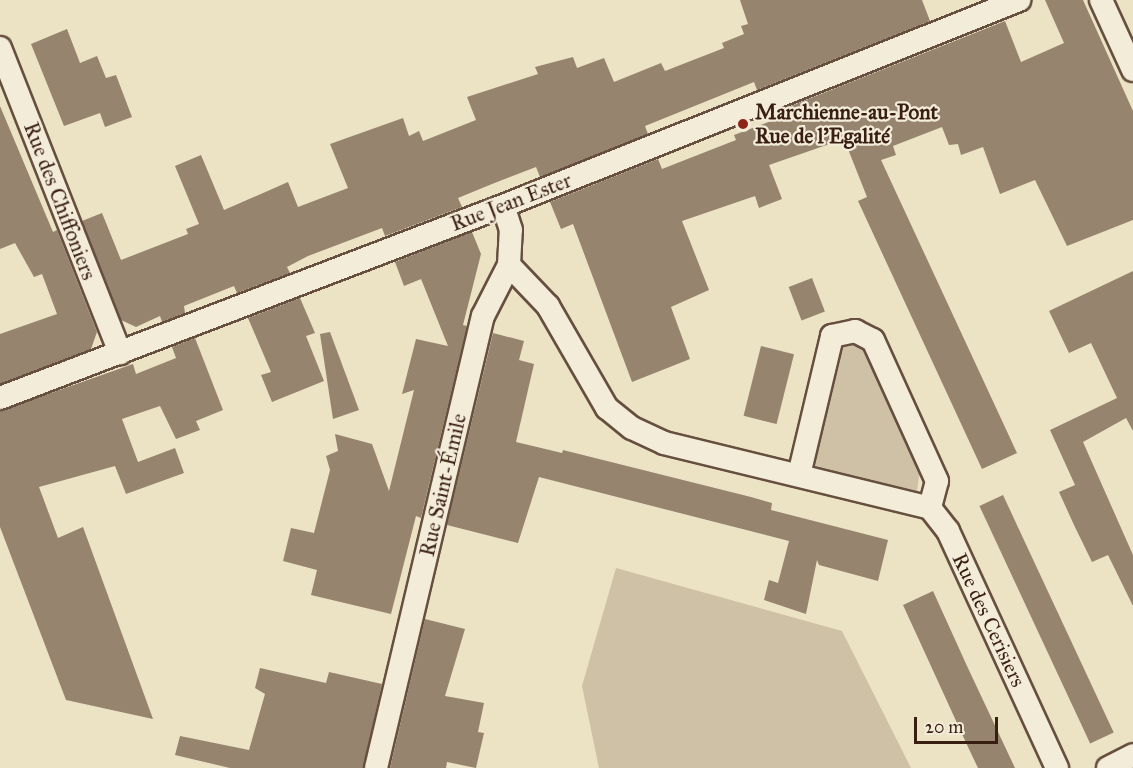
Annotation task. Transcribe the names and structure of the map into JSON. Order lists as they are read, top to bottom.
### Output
{
  "streets": {
    "street": [
      "Rue des Chiffoniers",
      "Rue Jean Ester",
      "Rue Saint-Émile",
      "Rue des Cerisiers"
    ]
  },
  "crossings": [
    ["Rue des Chiffoniers", "Rue Jean Ester"],
    ["Rue Jean Ester", "Rue Saint-Émile"]
  ],
  "places": ["Marchienne-au-Pont Rue de l'Egalité"],
  "scale_bar": "20 m"
}
